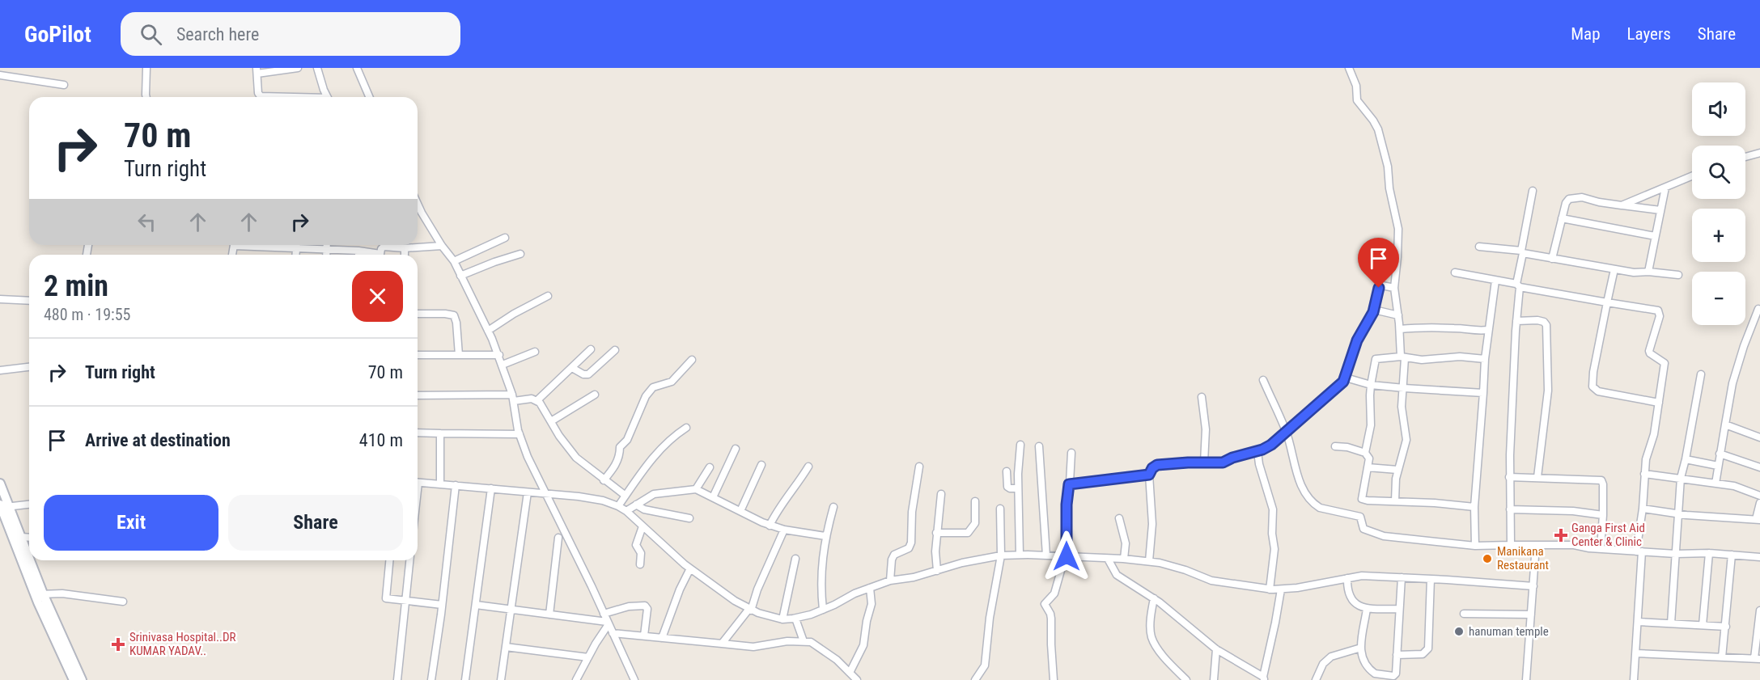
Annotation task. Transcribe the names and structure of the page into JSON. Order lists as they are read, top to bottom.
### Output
{
  "places": {
    "health": ["Ganga First Aid Center & Clinic", "Srinivasa Hospital..DR KUMAR YADAV.."],
    "other": ["Manikana Restaurant", "hanuman temple"]
  },
  "page": {
    "header": "GoPilot",
    "search": "Search here",
    "nav": ["Map", "Layers", "Share"],
    "map_buttons": ["+", "−"],
    "turn": ["70 m", "Turn right"],
    "heading": ["2 min", "480 m · 19:55"],
    "list": [
      {
        "name": "Turn right",
        "value": "70 m"
      },
      {
        "name": "Arrive at destination",
        "value": "410 m"
      }
    ],
    "buttons": ["Exit", "Share"]
  }
}
